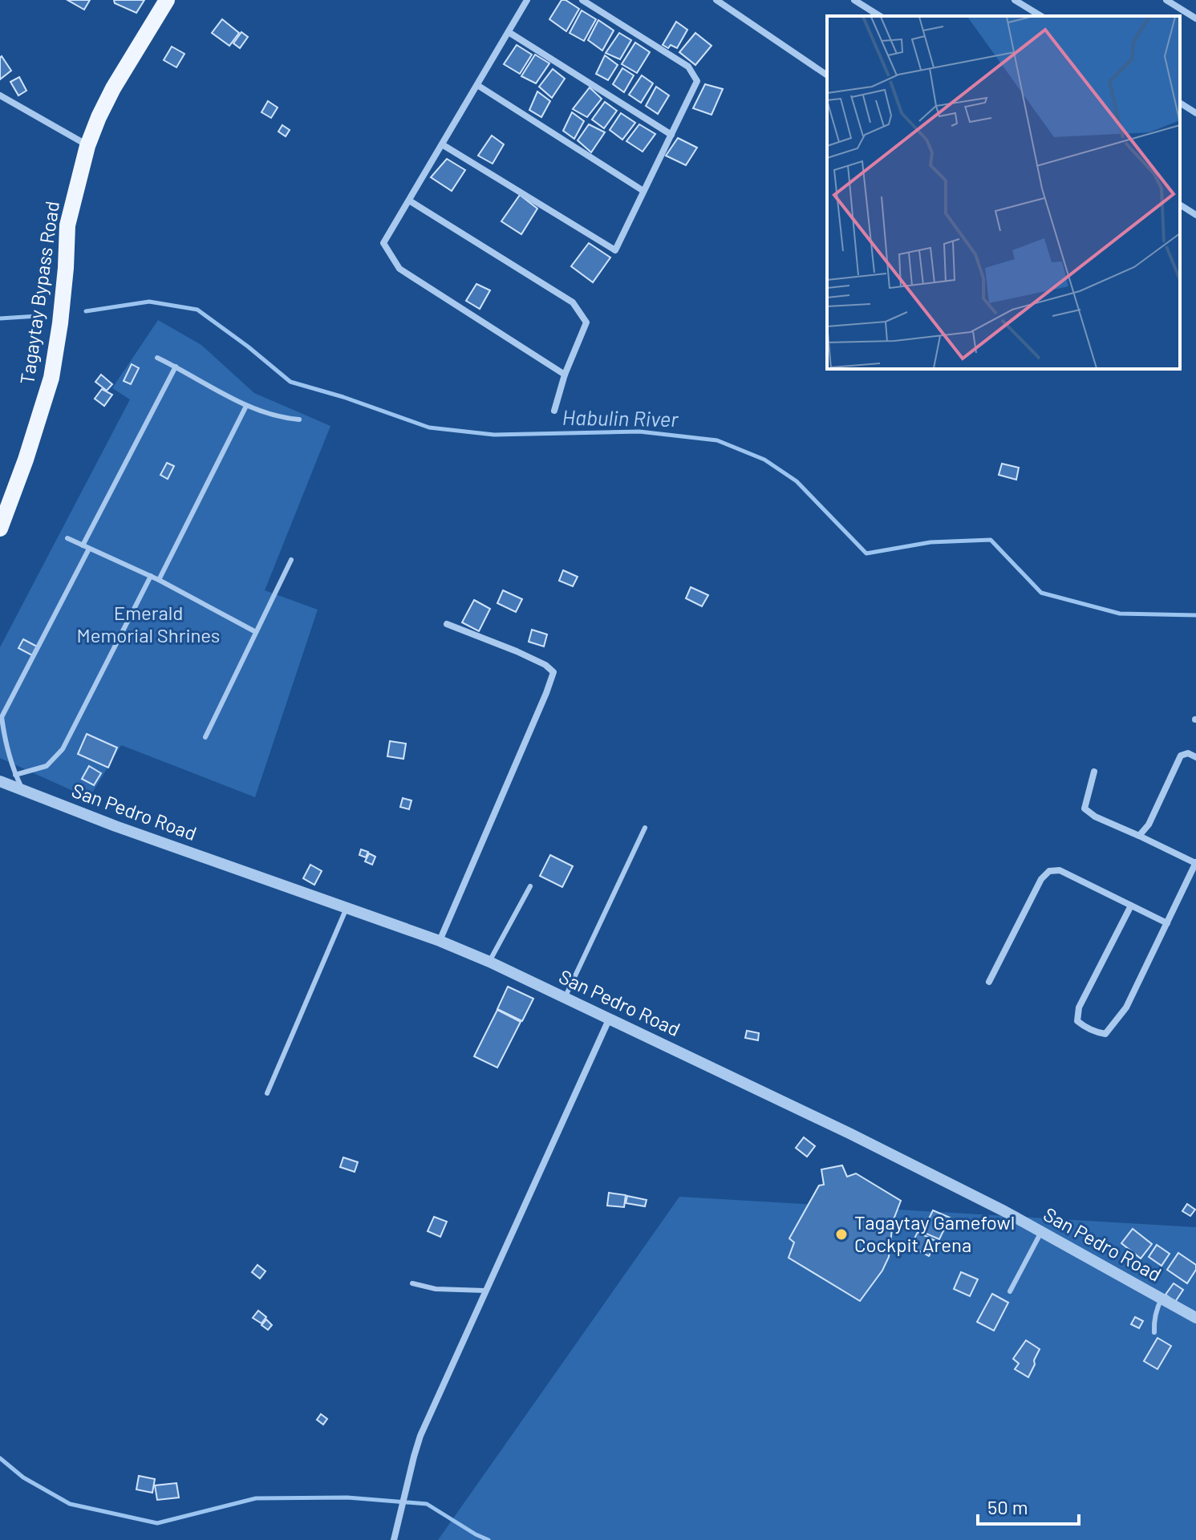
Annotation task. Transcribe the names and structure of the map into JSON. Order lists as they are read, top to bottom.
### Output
{
  "streets": {
    "main road": ["Tagaytay Bypass Road"],
    "street": ["San Pedro Road"]
  },
  "water": ["Habulin River"],
  "parks": ["Emerald Memorial Shrines"],
  "places": ["Tagaytay Gamefowl Cockpit Arena"],
  "scale_bar": "50 m"
}
